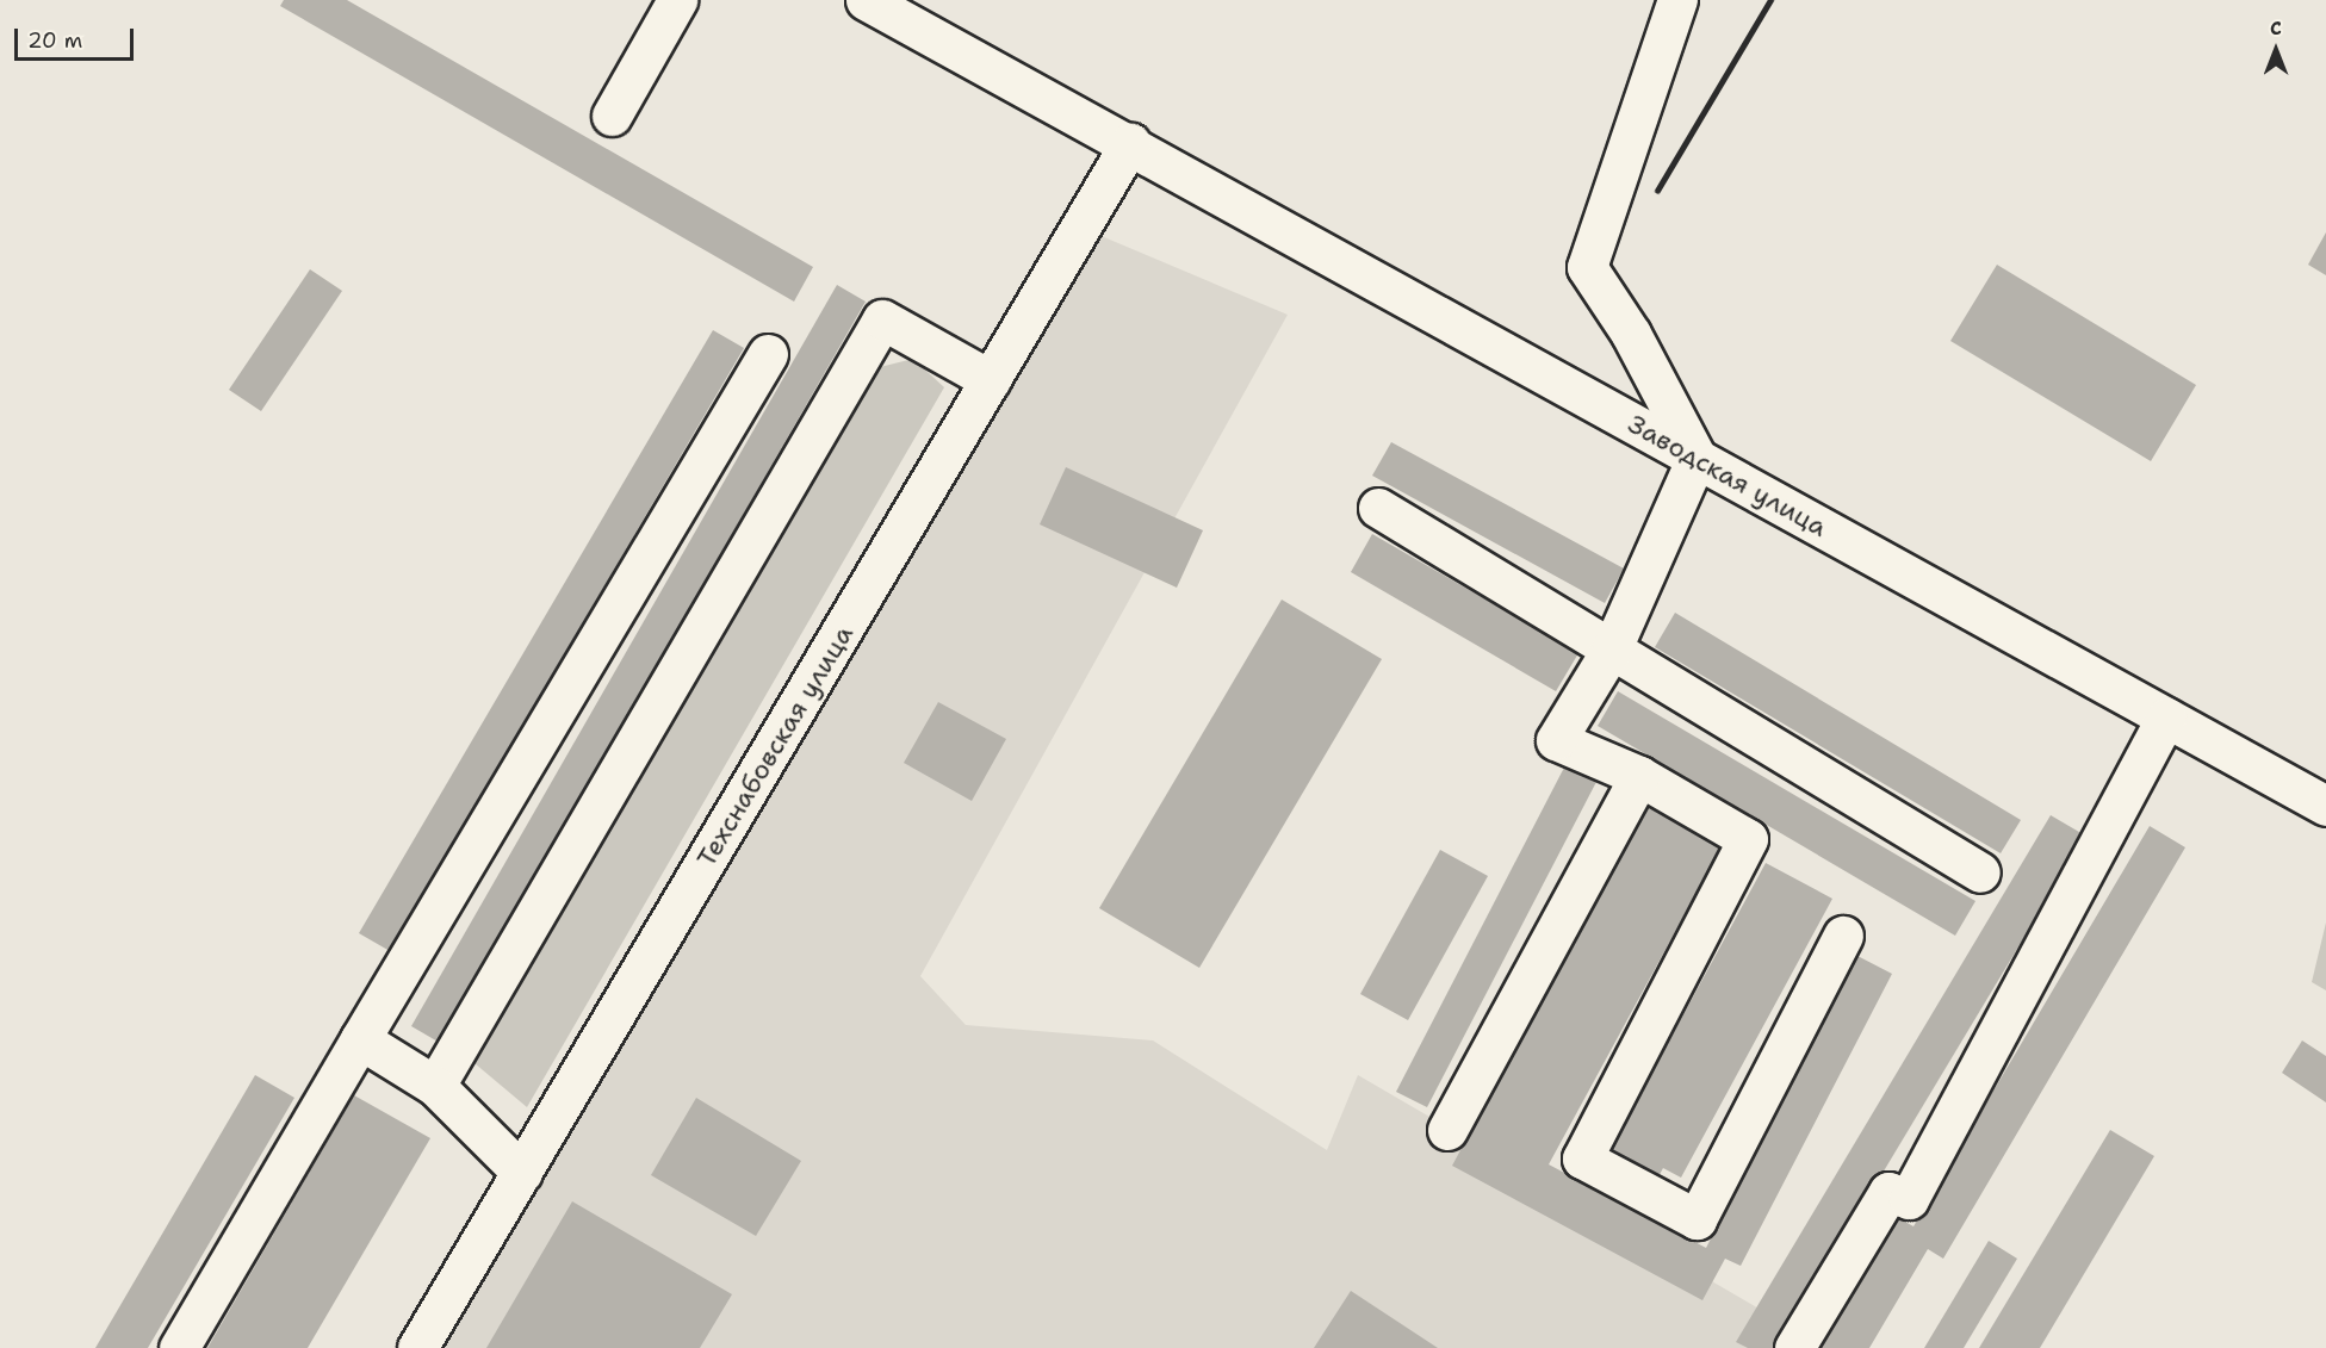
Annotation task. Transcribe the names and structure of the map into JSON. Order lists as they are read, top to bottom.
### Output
{
  "streets": {
    "street": ["Заводская улица", "Техснабовская улица"]
  },
  "crossings": [
    ["Заводская улица", "Техснабовская улица"]
  ],
  "scale_bar": "20 m",
  "north": "top"
}
